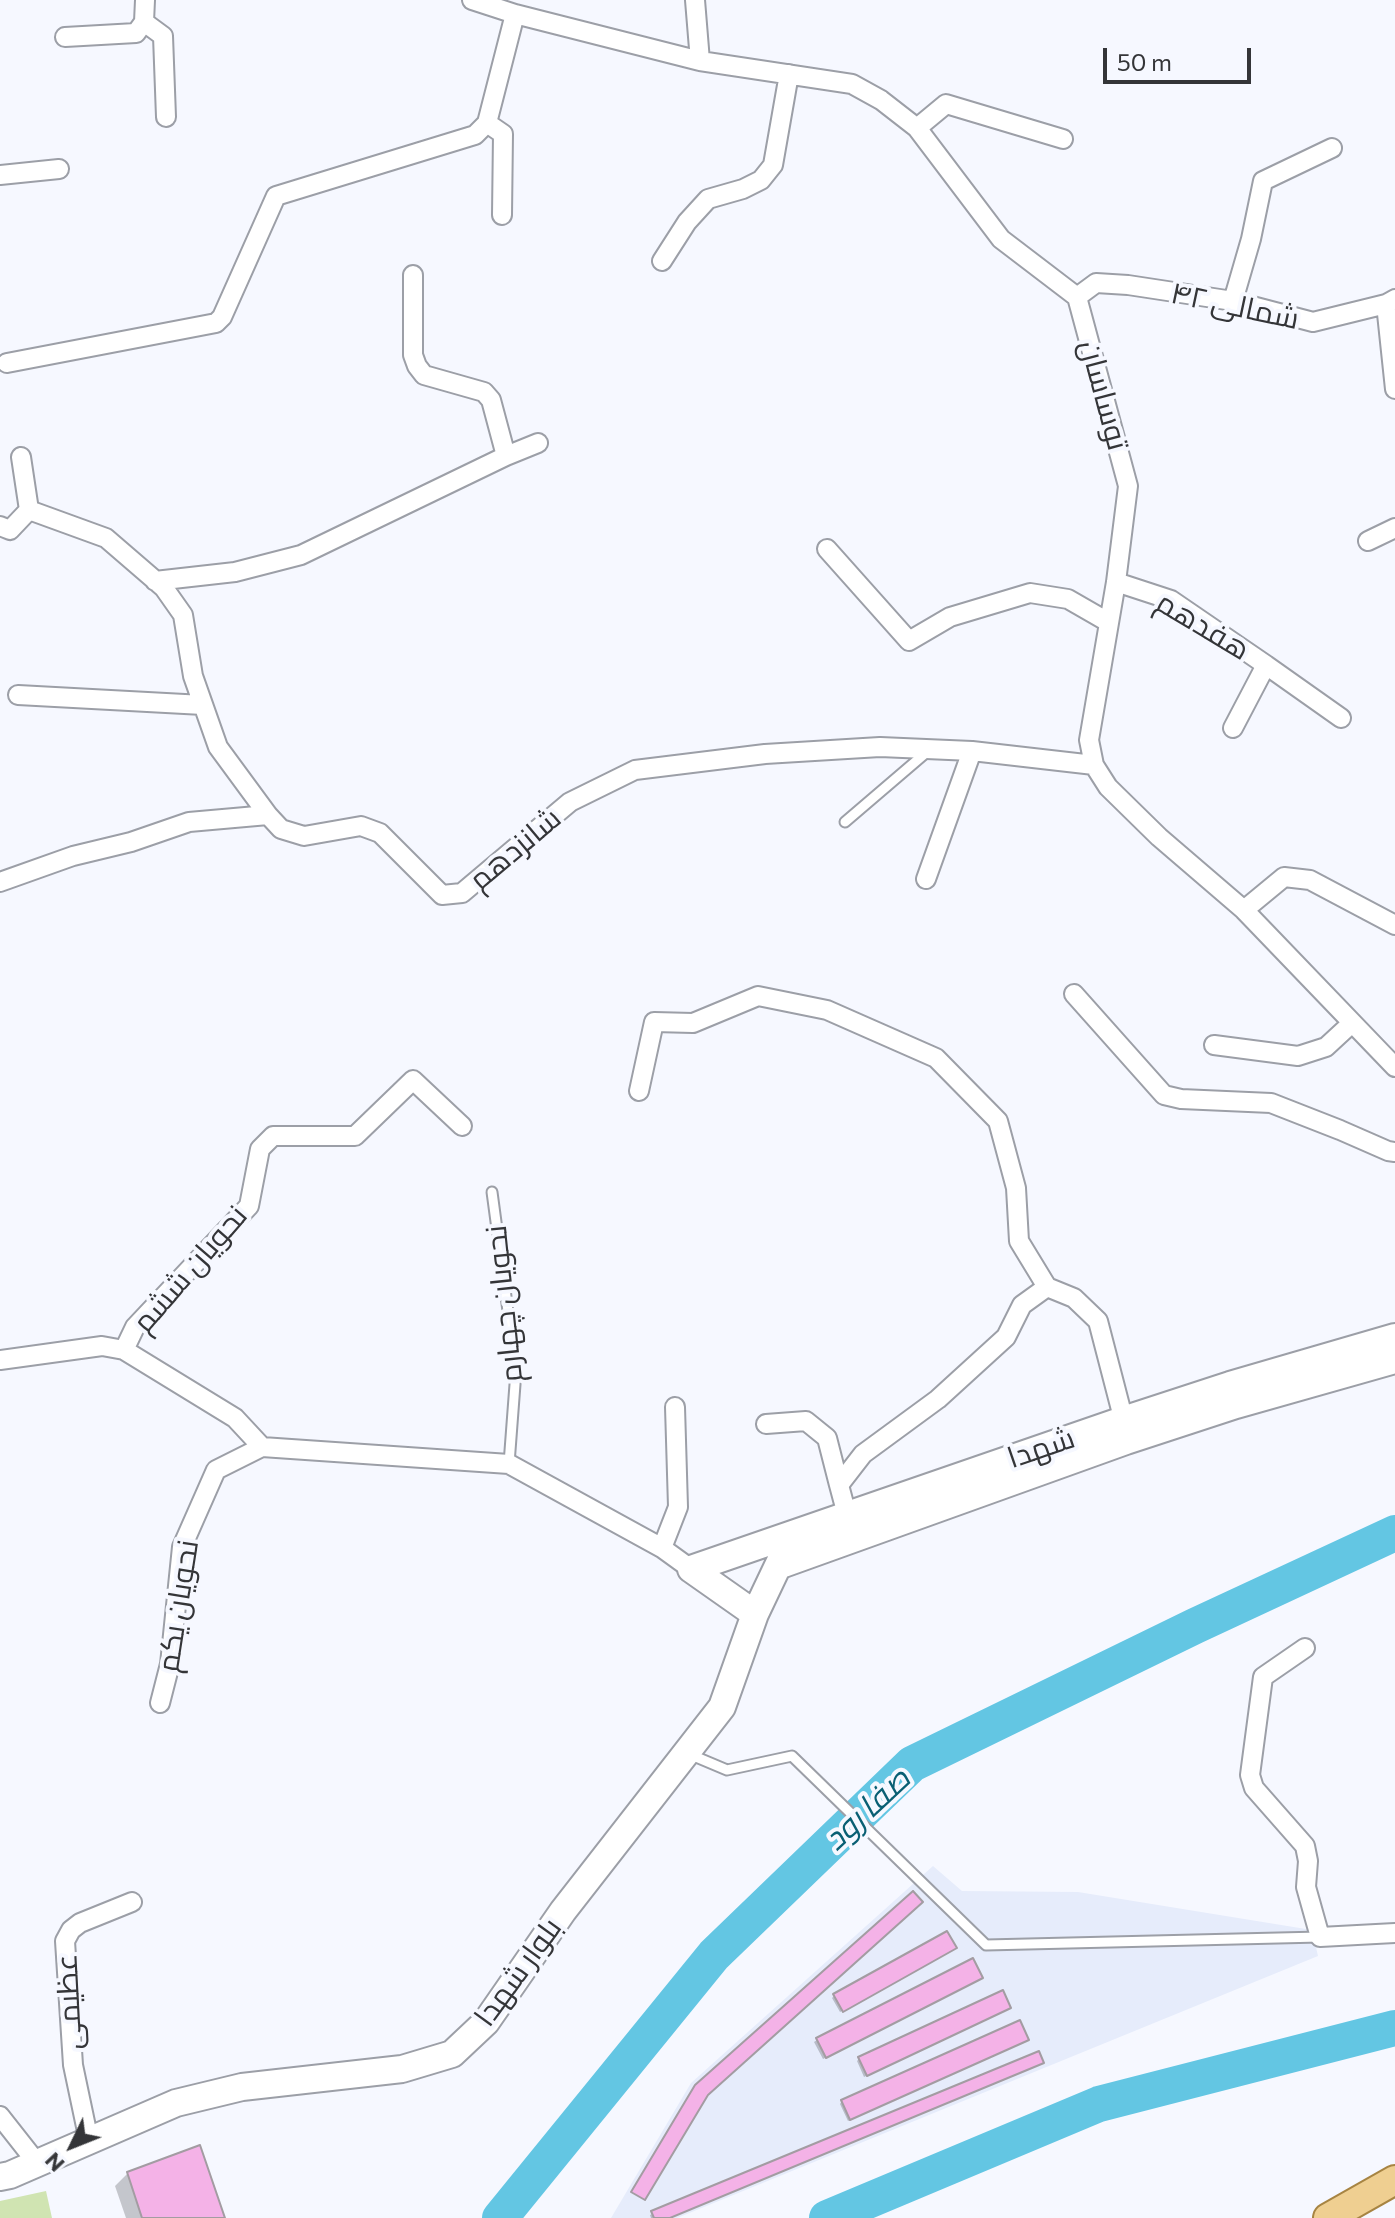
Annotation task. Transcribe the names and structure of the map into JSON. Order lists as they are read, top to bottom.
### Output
{
  "streets": {
    "main road": ["شهدا", "بلوار شهدا"],
    "street": [
      "شمالی ۴۲",
      "توساسان",
      "هفدهم",
      "شانزدهم",
      "نحویان ششم",
      "نحویان یکم",
      "عظیمی"
    ],
    "lane": ["نحویان چهارم"]
  },
  "crossings": [
    ["شمالی ۴۲", "توساسان"],
    ["توساسان", "هفدهم"],
    ["توساسان", "شانزدهم"],
    ["شهدا", "بلوار شهدا"],
    ["بلوار شهدا", "عظیمی"]
  ],
  "water": ["صفا رود"],
  "scale_bar": "50 m",
  "north": "bottom left"
}
